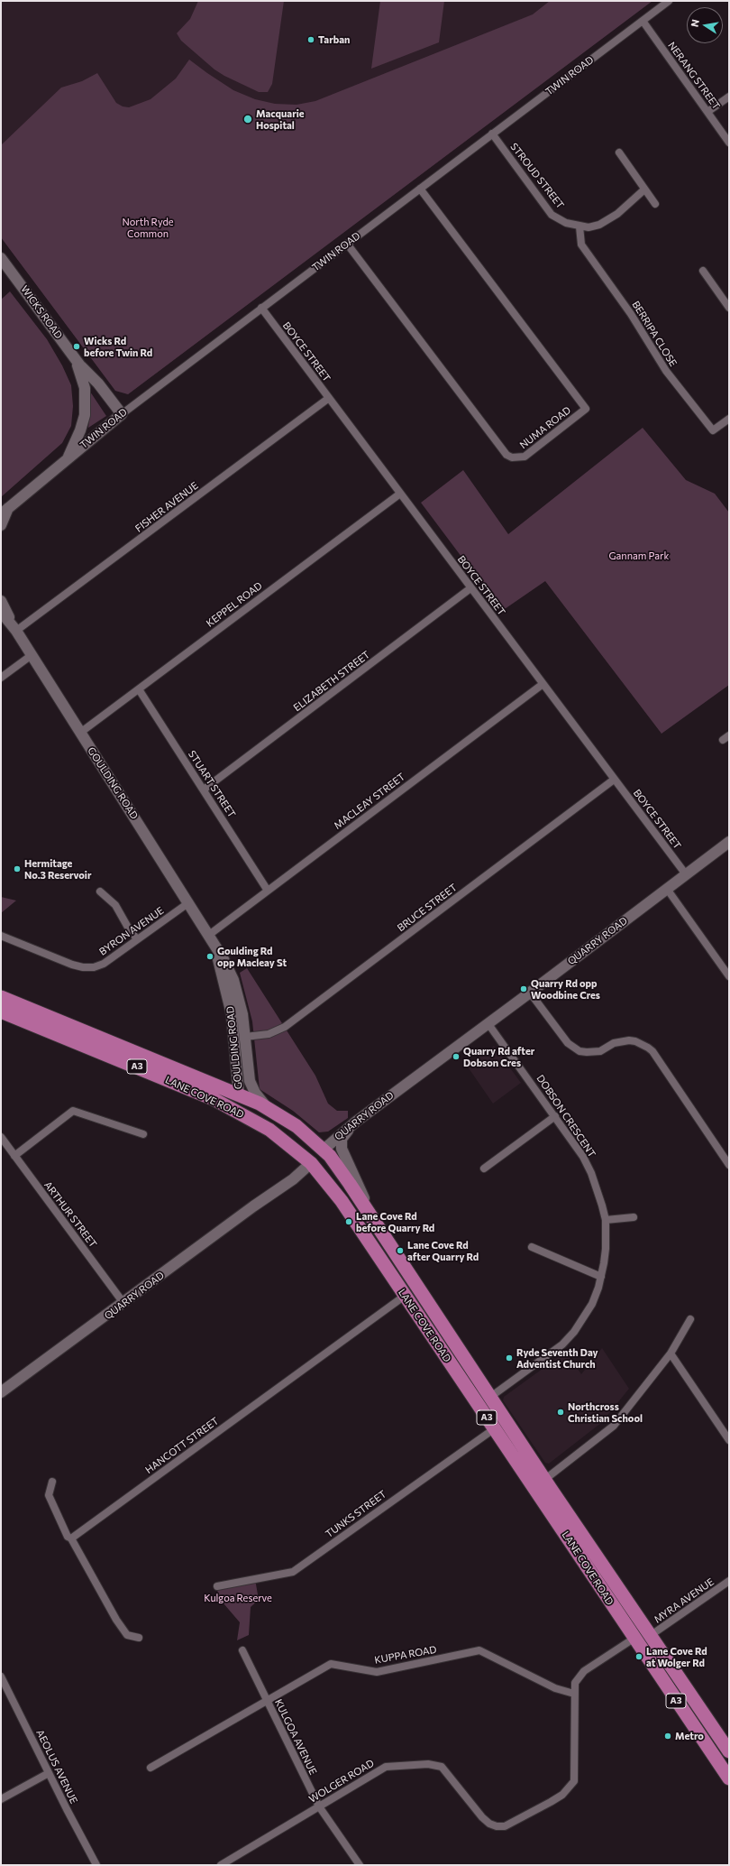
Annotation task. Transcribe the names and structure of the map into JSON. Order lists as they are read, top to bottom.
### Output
{
  "streets": {
    "highway": [
      "GOULDING ROAD",
      "QUARRY ROAD",
      "A3",
      "LANE COVE ROAD"
    ],
    "main road": ["TWIN ROAD", "WICKS ROAD"],
    "street": [
      "NERANG STREET",
      "STROUD STREET",
      "BERRIPA CLOSE",
      "BOYCE STREET",
      "NUMA ROAD",
      "FISHER AVENUE",
      "KEPPEL ROAD",
      "ELIZABETH STREET",
      "STUART STREET",
      "MACLEAY STREET",
      "BRUCE STREET",
      "BYRON AVENUE",
      "DOBSON CRESCENT",
      "ARTHUR STREET",
      "HANCOTT STREET",
      "TUNKS STREET",
      "MYRA AVENUE",
      "KUPPA ROAD",
      "KULGOA AVENUE",
      "AEOLUS AVENUE",
      "WOLGER ROAD"
    ]
  },
  "crossings": [
    ["TWIN ROAD", "NERANG STREET"],
    ["TWIN ROAD", "STROUD STREET"],
    ["TWIN ROAD", "WICKS ROAD"],
    ["TWIN ROAD", "BOYCE STREET"],
    ["TWIN ROAD", "NUMA ROAD"],
    ["STROUD STREET", "BERRIPA CLOSE"],
    ["BOYCE STREET", "FISHER AVENUE"],
    ["BOYCE STREET", "KEPPEL ROAD"],
    ["BOYCE STREET", "ELIZABETH STREET"],
    ["BOYCE STREET", "MACLEAY STREET"],
    ["BOYCE STREET", "BRUCE STREET"],
    ["BOYCE STREET", "QUARRY ROAD"],
    ["FISHER AVENUE", "GOULDING ROAD"],
    ["KEPPEL ROAD", "GOULDING ROAD"],
    ["KEPPEL ROAD", "STUART STREET"],
    ["ELIZABETH STREET", "STUART STREET"],
    ["GOULDING ROAD", "MACLEAY STREET"],
    ["GOULDING ROAD", "BRUCE STREET"],
    ["GOULDING ROAD", "BYRON AVENUE"],
    ["GOULDING ROAD", "LANE COVE ROAD"],
    ["STUART STREET", "MACLEAY STREET"],
    ["QUARRY ROAD", "LANE COVE ROAD"],
    ["QUARRY ROAD", "DOBSON CRESCENT"],
    ["QUARRY ROAD", "ARTHUR STREET"],
    ["LANE COVE ROAD", "DOBSON CRESCENT"],
    ["LANE COVE ROAD", "HANCOTT STREET"],
    ["LANE COVE ROAD", "TUNKS STREET"],
    ["LANE COVE ROAD", "MYRA AVENUE"],
    ["LANE COVE ROAD", "WOLGER ROAD"],
    ["KUPPA ROAD", "KULGOA AVENUE"],
    ["KUPPA ROAD", "WOLGER ROAD"],
    ["KULGOA AVENUE", "WOLGER ROAD"]
  ],
  "parks": ["North Ryde Common", "Gannam Park", "Kulgoa Reserve"],
  "places": [
    "Tarban",
    "Macquarie Hospital",
    "Wicks Rd before Twin Rd",
    "Hermitage No.3 Reservoir",
    "Goulding Rd opp Macleay St",
    "Quarry Rd opp Woodbine Cres",
    "Quarry Rd after Dobson Cres",
    "Lane Cove Rd before Quarry Rd",
    "Lane Cove Rd after Quarry Rd",
    "Ryde Seventh Day Adventist Church",
    "Northcross Christian School",
    "Lane Cove Rd at Wolger Rd",
    "Metro"
  ],
  "north": "left"
}
